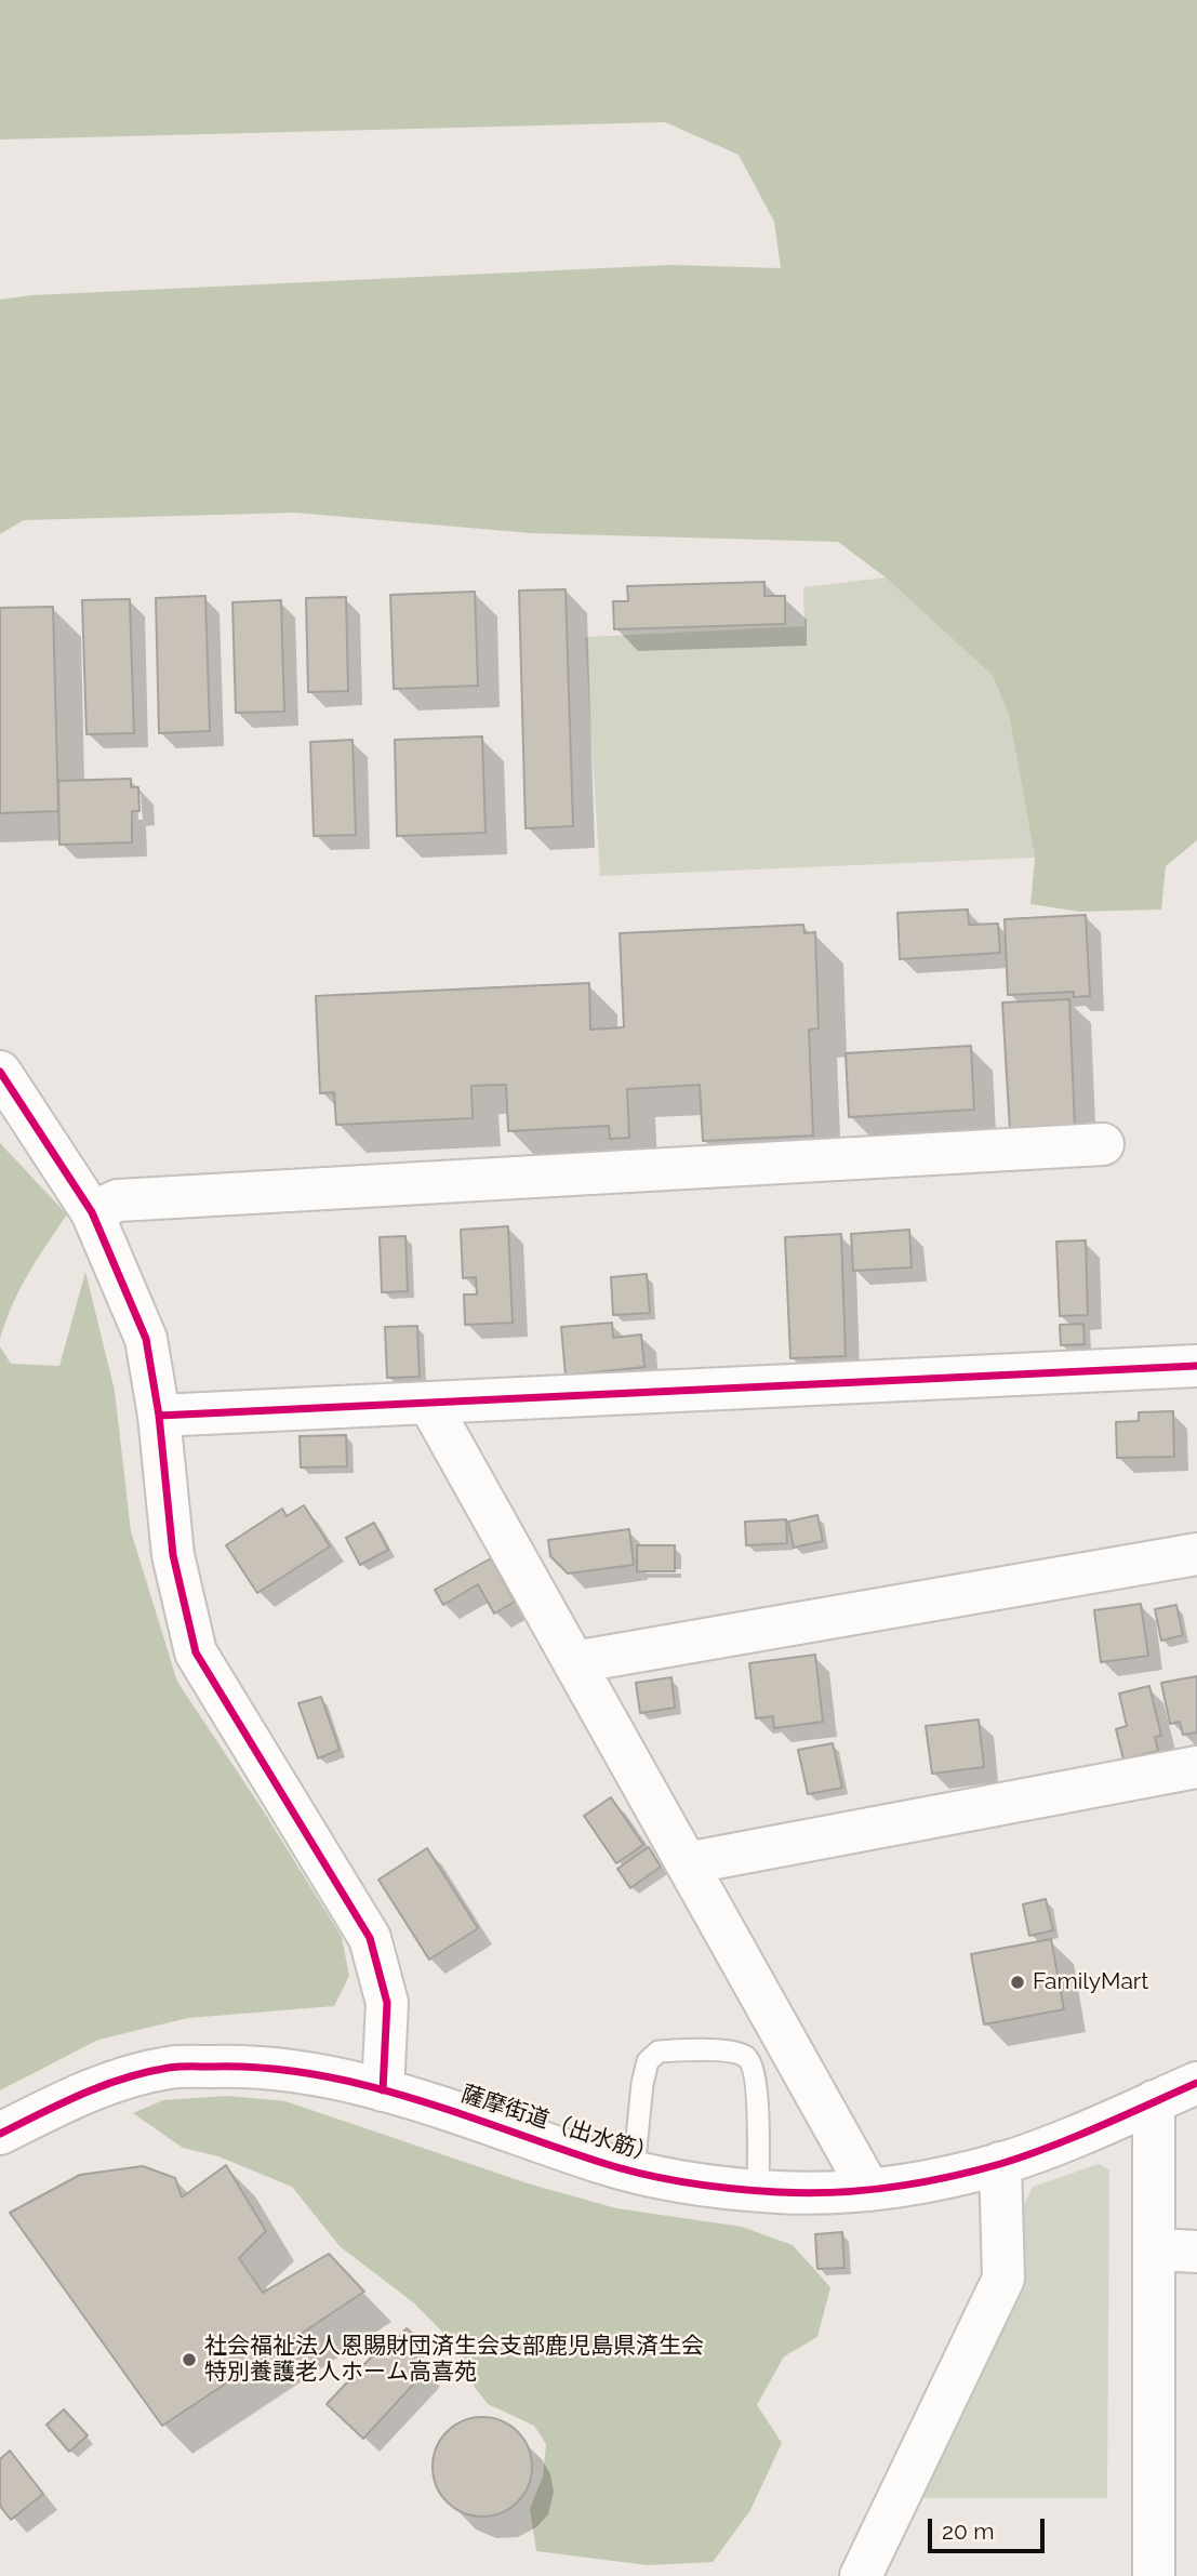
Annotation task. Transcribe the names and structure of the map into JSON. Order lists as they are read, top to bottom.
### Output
{
  "streets": {
    "street": ["薩摩街道（出水筋）"]
  },
  "places": ["FamilyMart", "社会福祉法人恩賜財団済生会支部鹿児島県済生会 特別養護老人ホーム高喜苑"],
  "scale_bar": "20 m"
}
